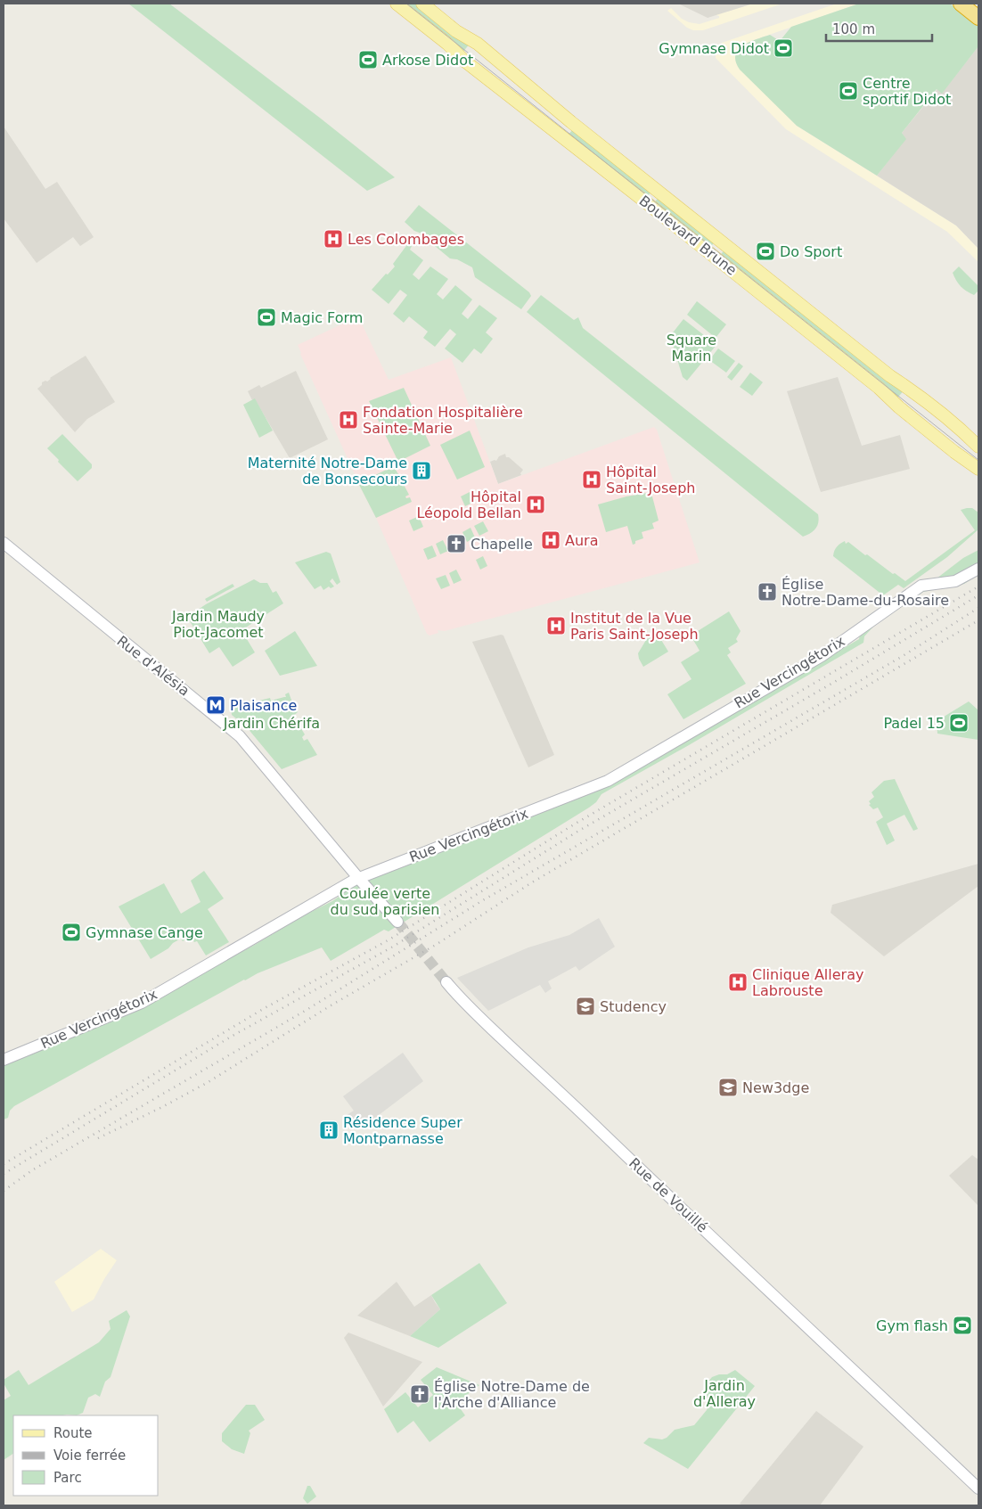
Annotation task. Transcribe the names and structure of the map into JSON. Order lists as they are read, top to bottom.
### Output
{
  "streets": {
    "main road": [
      "Boulevard Brune",
      "Rue d'Alésia",
      "Rue Vercingétorix",
      "Rue de Vouillé"
    ]
  },
  "crossings": [
    ["Rue d'Alésia", "Rue Vercingétorix"]
  ],
  "parks": [
    "Square Marin",
    "Jardin Maudy Piot-Jacomet",
    "Jardin Chérifa",
    "Coulée verte du sud parisien",
    "Jardin d'Alleray"
  ],
  "places": {
    "sports": [
      "Gymnase Didot",
      "Arkose Didot",
      "Centre sportif Didot",
      "Do Sport",
      "Magic Form",
      "Padel 15",
      "Gymnase Cange",
      "Gym flash"
    ],
    "hospital": [
      "Les Colombages",
      "Fondation Hospitalière Sainte-Marie",
      "Hôpital Saint-Joseph",
      "Hôpital Léopold Bellan",
      "Aura",
      "Institut de la Vue Paris Saint-Joseph",
      "Clinique Alleray Labrouste"
    ],
    "building": ["Maternité Notre-Dame de Bonsecours", "Résidence Super Montparnasse"],
    "church": ["Chapelle", "Église Notre-Dame-du-Rosaire", "Église Notre-Dame de l'Arche d'Alliance"],
    "metro station": ["Plaisance"],
    "school or university": ["Studency", "New3dge"]
  },
  "legend": ["Route", "Voie ferrée", "Parc"],
  "scale_bar": "100 m"
}
